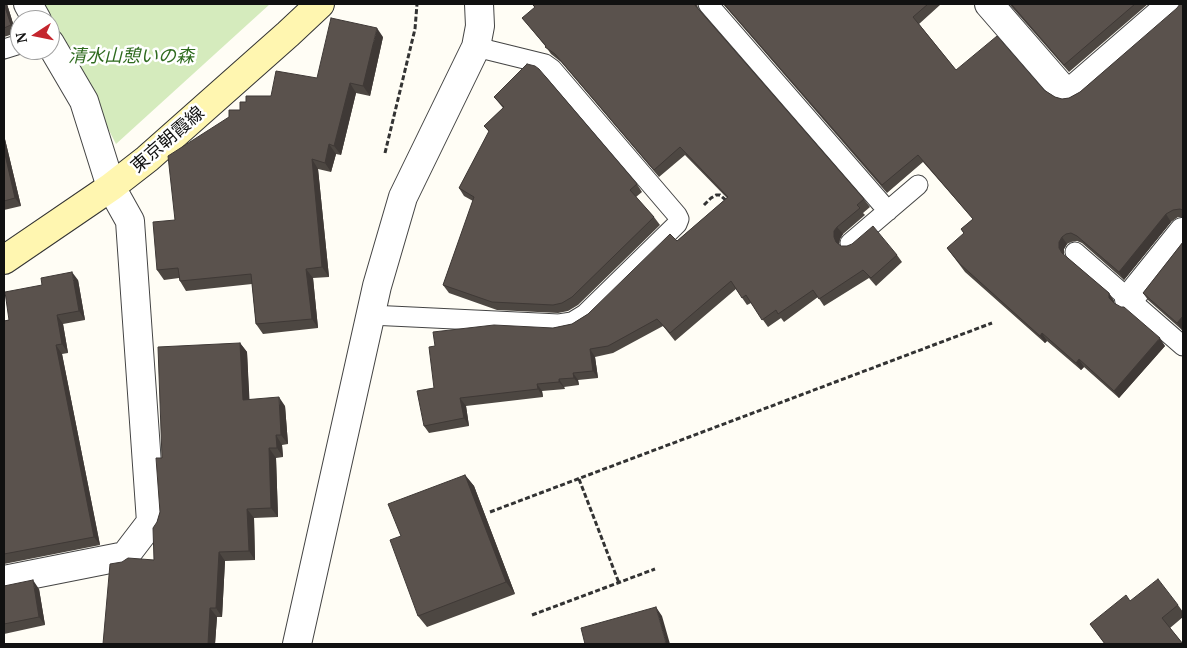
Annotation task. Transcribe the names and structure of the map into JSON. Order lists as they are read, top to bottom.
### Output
{
  "streets": {
    "main road": ["東京朝霞線"]
  },
  "parks": ["清水山憩いの森"],
  "north": "left"
}
